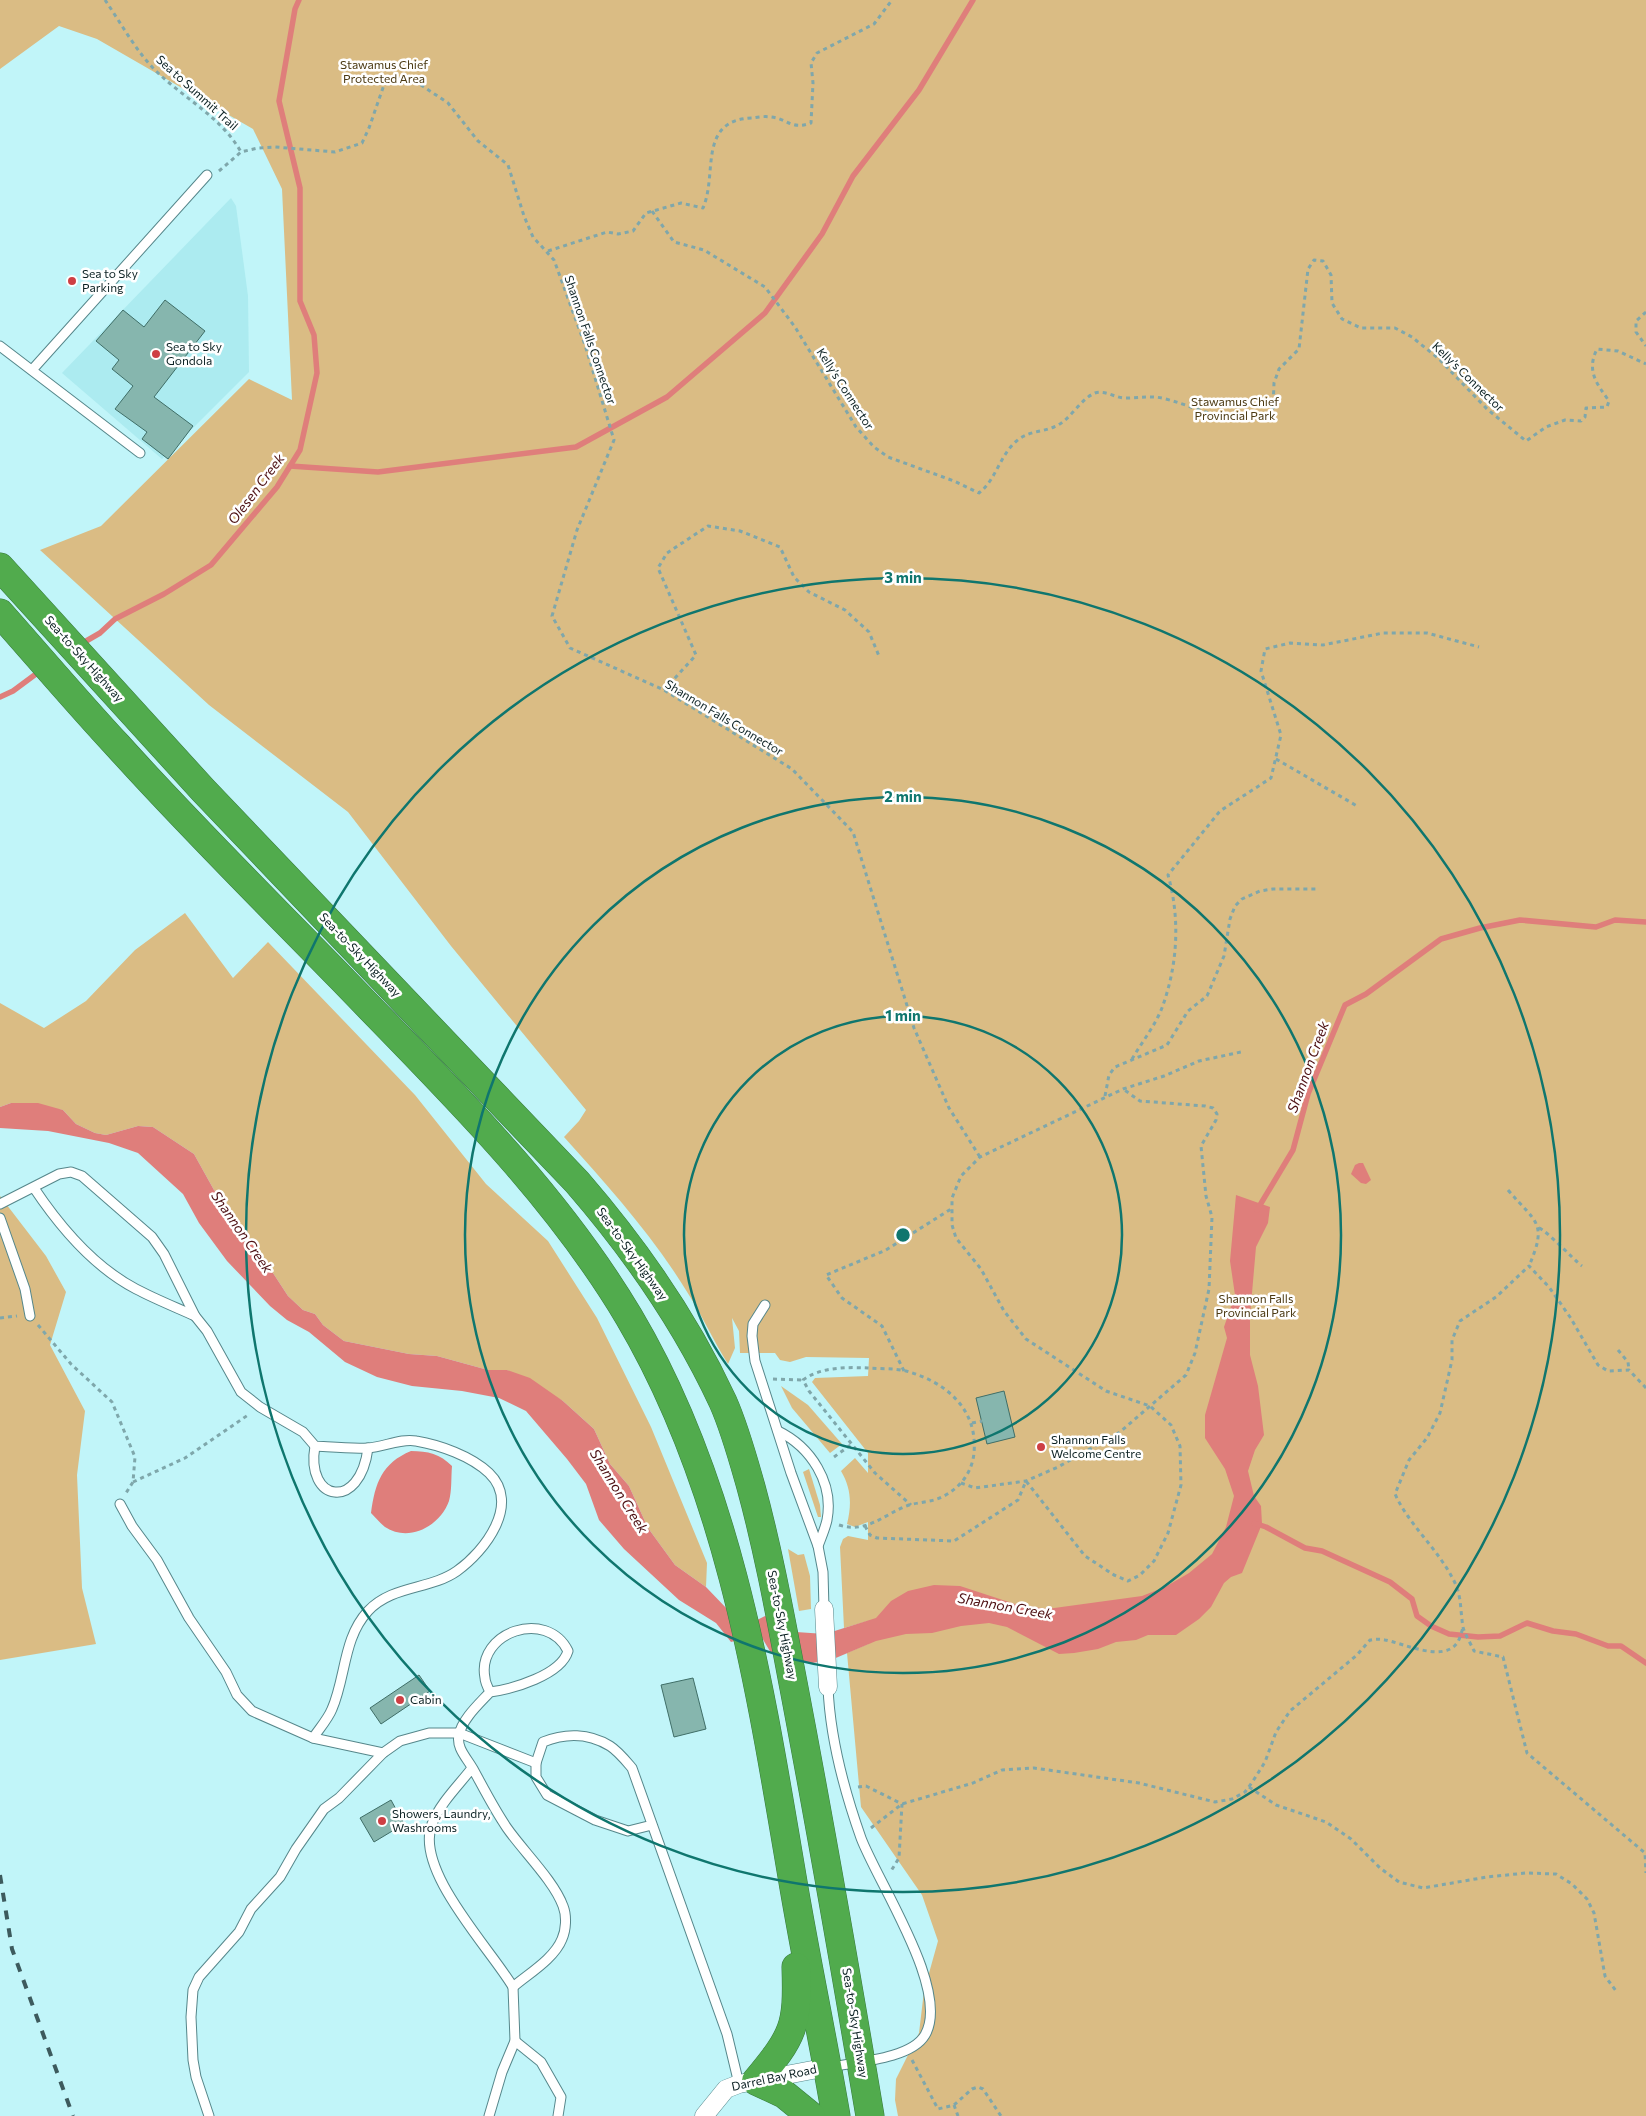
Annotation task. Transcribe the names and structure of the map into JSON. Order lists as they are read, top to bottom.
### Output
{
  "streets": {
    "highway": ["Sea-to-Sky Highway"],
    "street": ["Darrel Bay Road"],
    "path": ["Sea to Summit Trail", "Shannon Falls Connector", "Kelly’s Connector"]
  },
  "crossings": [
    ["Sea to Summit Trail", "Shannon Falls Connector"]
  ],
  "water": ["Olesen Creek", "Shannon Creek"],
  "parks": ["Stawamus Chief Protected Area", "Stawamus Chief Provincial Park", "Shannon Falls Provincial Park"],
  "places": [
    "Sea to Sky Parking",
    "Sea to Sky Gondola",
    "Shannon Falls Welcome Centre",
    "Cabin",
    "Showers, Laundry, Washrooms"
  ],
  "rings": ["3 min", "2 min", "1 min"]
}
